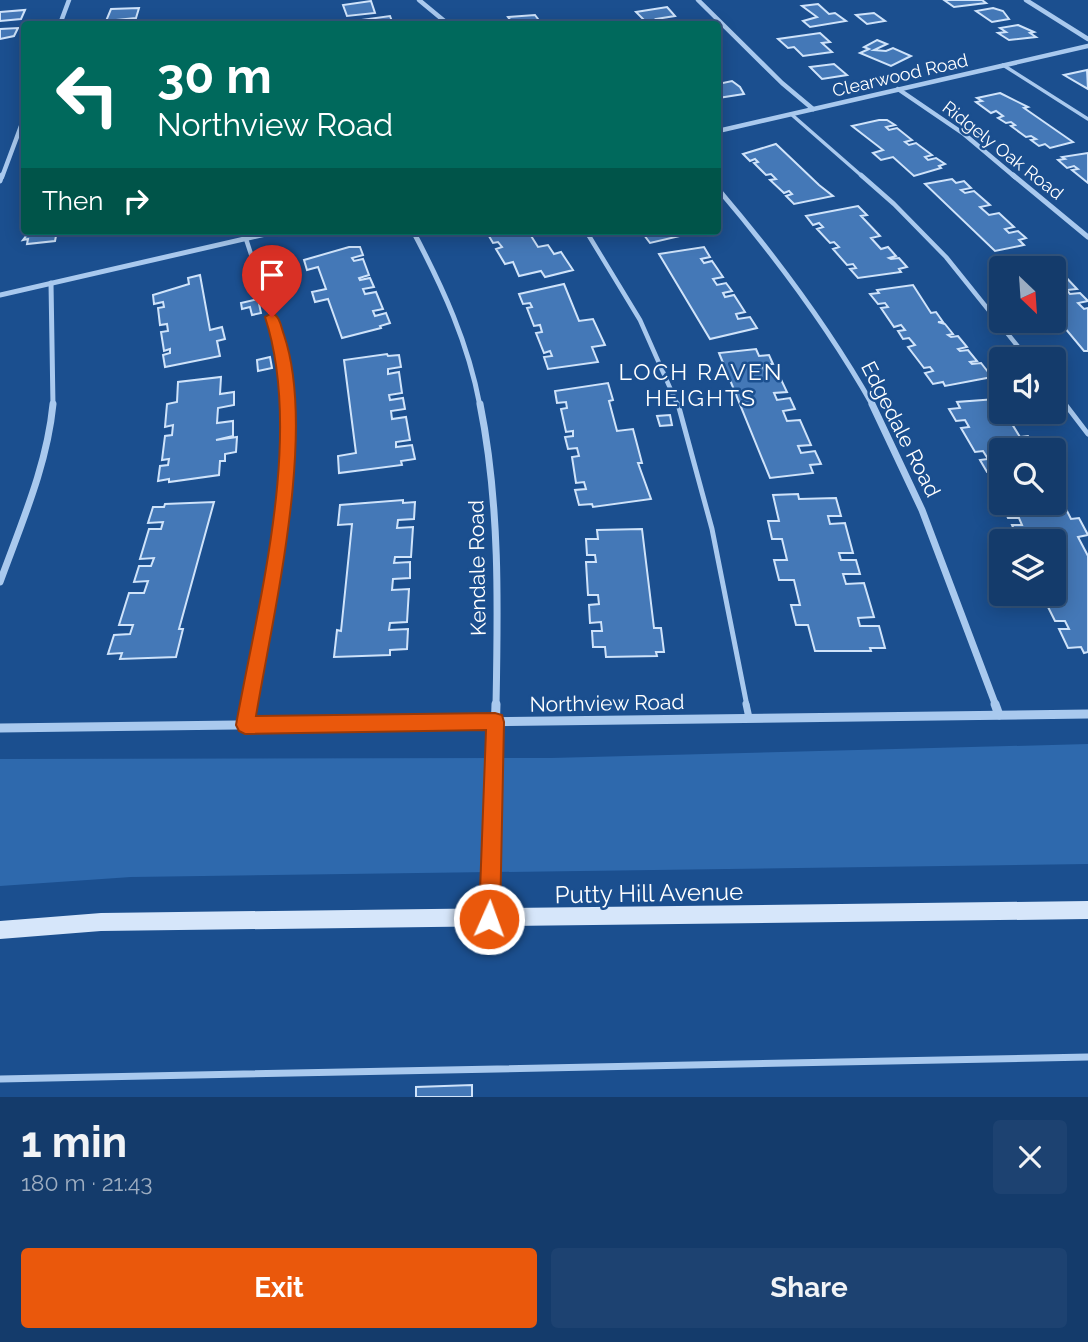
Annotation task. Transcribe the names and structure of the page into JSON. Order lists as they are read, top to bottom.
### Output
{
  "streets": {
    "street": [
      "Clearwood Road",
      "Ridgely Oak Road",
      "Edgedale Road",
      "Kendale Road",
      "Northview Road",
      "Putty Hill Avenue"
    ]
  },
  "crossings": [
    ["Clearwood Road", "Ridgely Oak Road"],
    ["Edgedale Road", "Northview Road"],
    ["Kendale Road", "Northview Road"],
    ["Kendale Road", "Putty Hill Avenue"]
  ],
  "districts": ["LOCH RAVEN HEIGHTS"],
  "north": "bottom right",
  "page": {
    "turn": ["30 m", "Northview Road"],
    "then": "Then",
    "heading": ["1 min", "180 m · 21:43"],
    "buttons": ["Exit", "Share"]
  }
}
